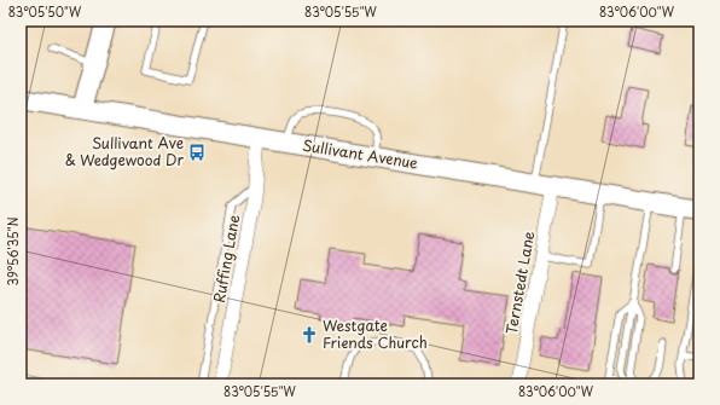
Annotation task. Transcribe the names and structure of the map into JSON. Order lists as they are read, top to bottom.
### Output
{
  "streets": {
    "main road": ["Sullivant Avenue"],
    "street": ["Ruffing Lane", "Ternstedt Lane"]
  },
  "crossings": [
    ["Sullivant Avenue", "Ruffing Lane"],
    ["Sullivant Avenue", "Ternstedt Lane"]
  ],
  "places": {
    "bus stop": ["Sullivant Ave & Wedgewood Dr"],
    "church": ["Westgate Friends Church"]
  },
  "coordinates": [
    "83°05'50\"W",
    "83°05'55\"W",
    "83°06'00\"W",
    "39°56'35\"N"
  ]
}
